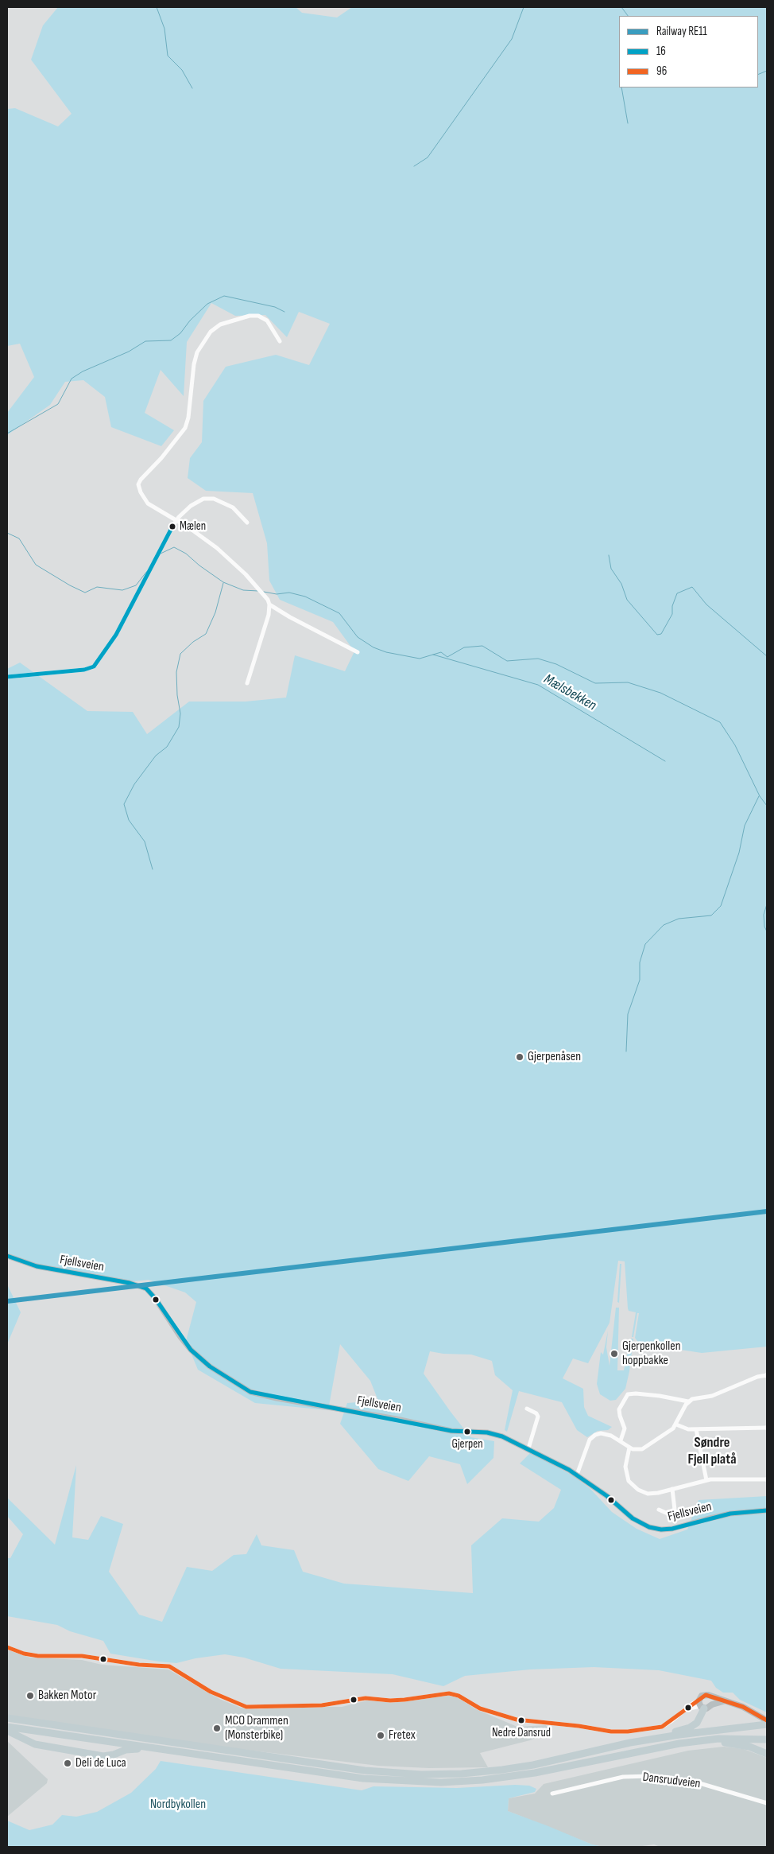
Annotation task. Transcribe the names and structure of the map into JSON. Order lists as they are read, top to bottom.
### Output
{
  "streets": {
    "main road": ["Fjellsveien"],
    "street": ["Dansrudveien"]
  },
  "districts": ["Søndre Fjell platå"],
  "water": ["Mælsbekken"],
  "parks": ["Nordbykollen"],
  "places": [
    "Mælen",
    "Gjerpenåsen",
    "Gjerpenkollen hoppbakke",
    "Gjerpen",
    "Bakken Motor",
    "Nedre Dansrud",
    "MCO Drammen (Monsterbike)",
    "Fretex",
    "Deli de Luca"
  ],
  "lines": ["transit line 16", "rail line RE11", "transit line 96"],
  "legend": ["Railway RE11", "16", "96"]
}
